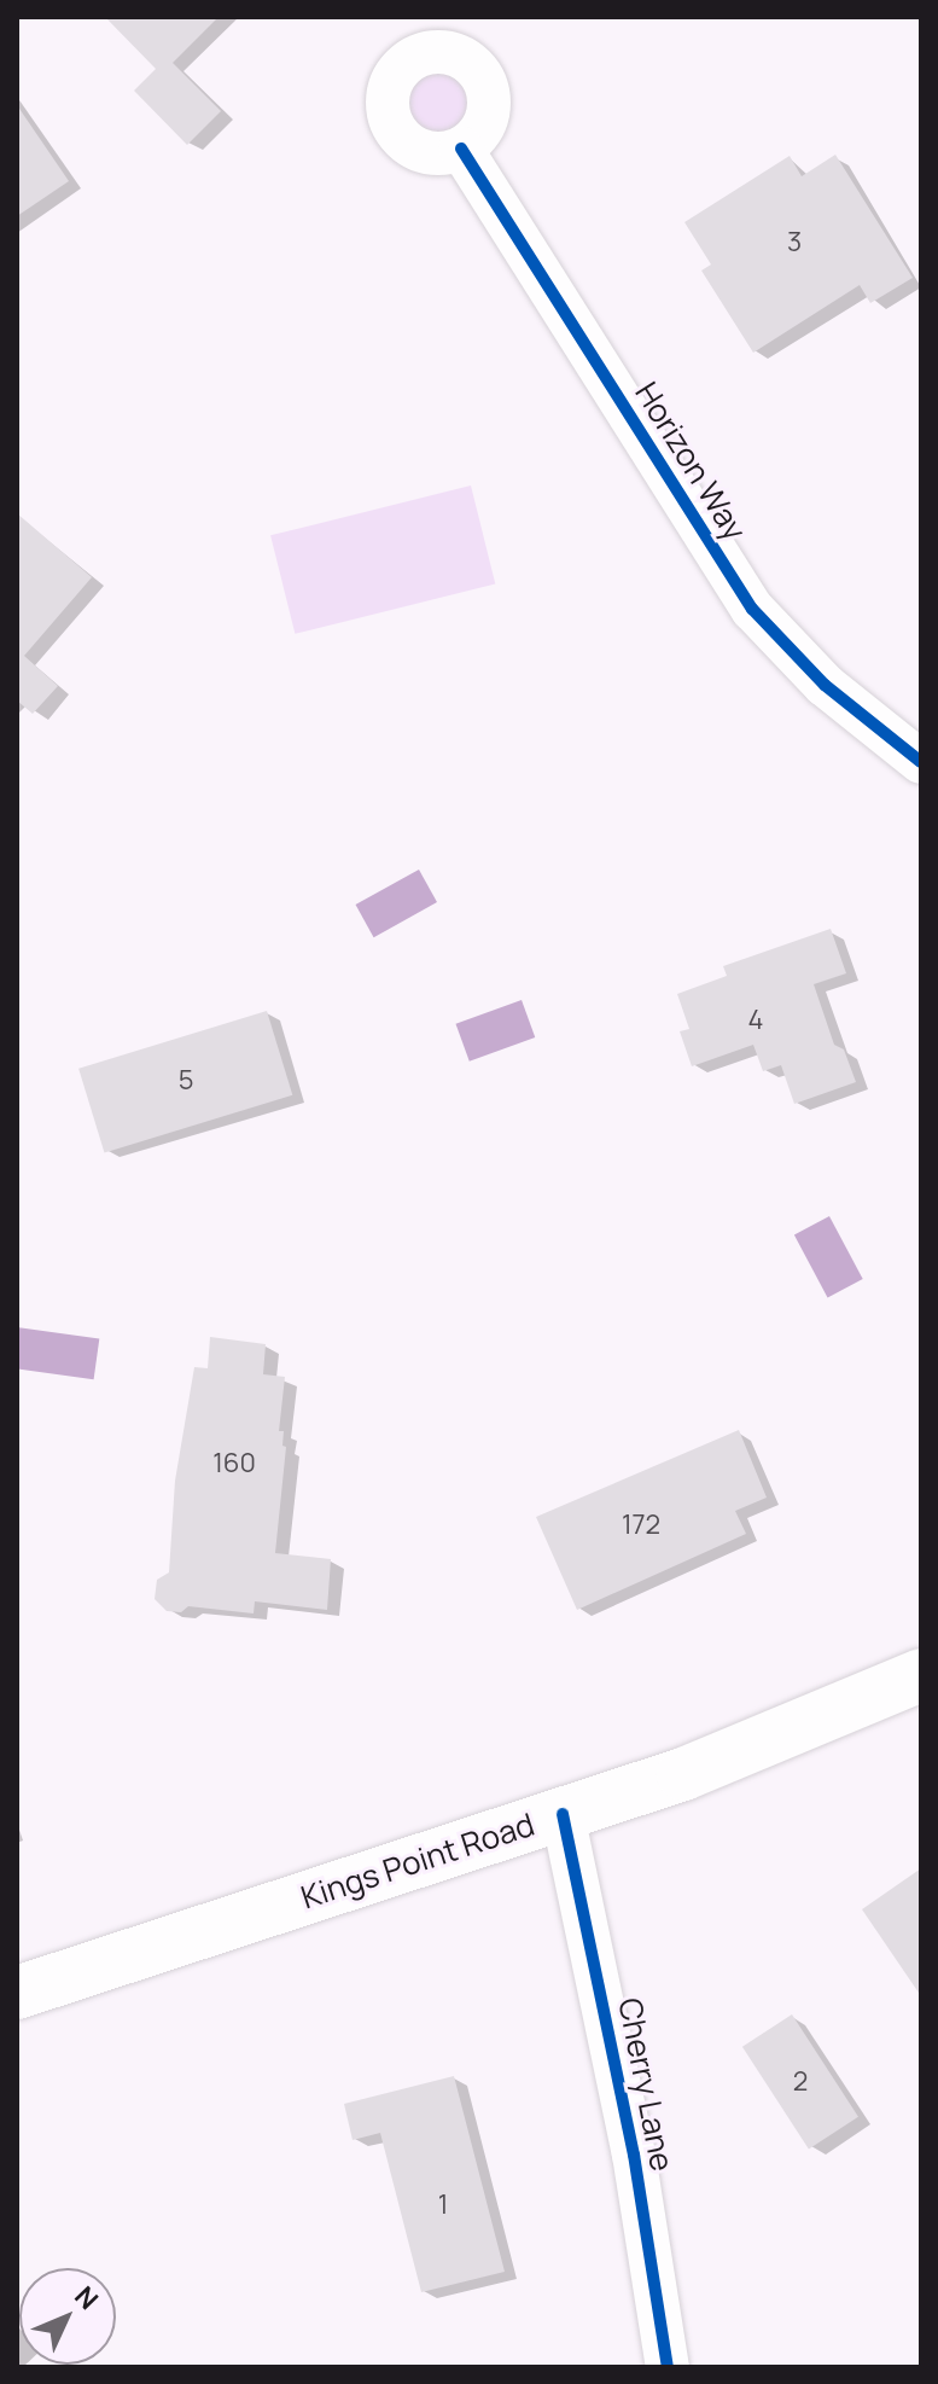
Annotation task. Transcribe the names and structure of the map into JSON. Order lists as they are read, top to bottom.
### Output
{
  "streets": {
    "main road": ["Kings Point Road"],
    "street": ["Horizon Way", "Cherry Lane"]
  },
  "crossings": [
    ["Kings Point Road", "Cherry Lane"]
  ],
  "house_numbers": [
    "3",
    "4",
    "5",
    "160",
    "172",
    "2",
    "1"
  ],
  "north": "top right"
}
